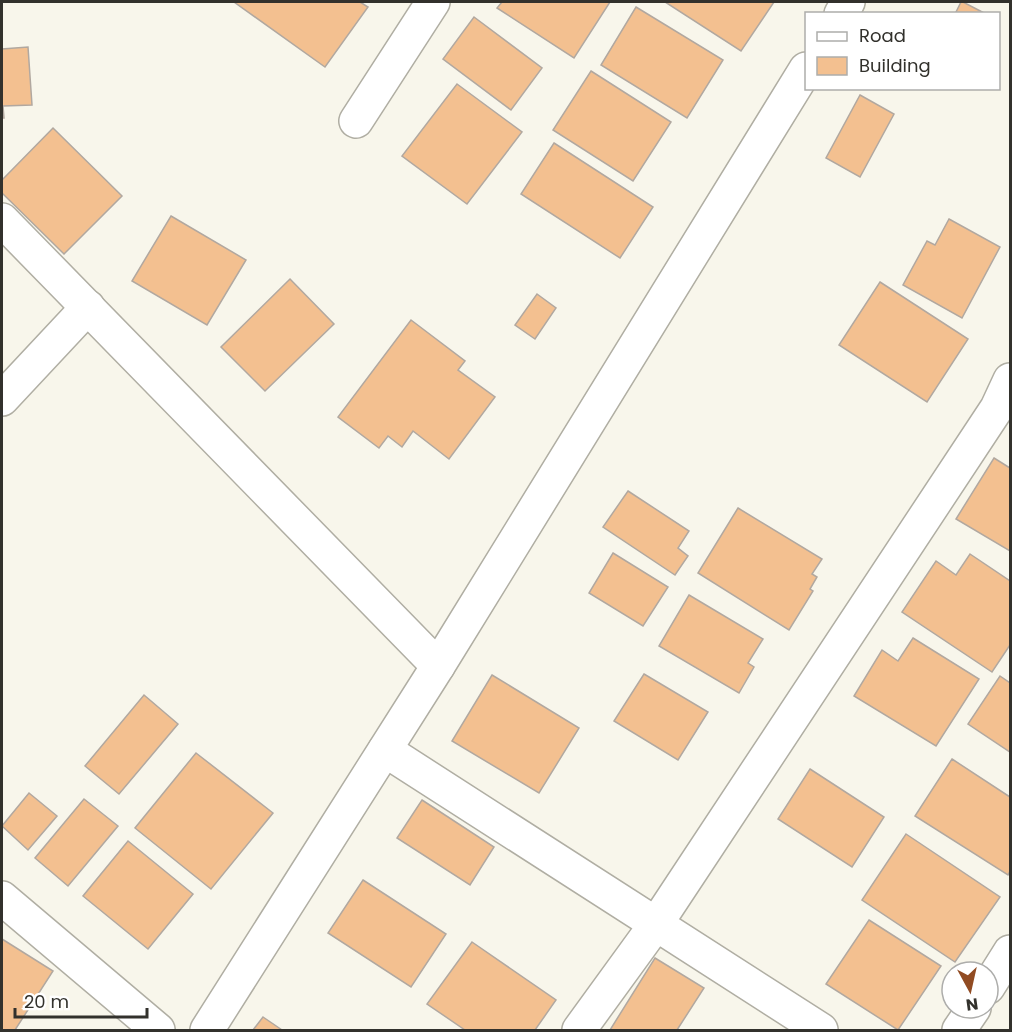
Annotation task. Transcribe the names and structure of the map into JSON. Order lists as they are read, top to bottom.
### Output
{
  "legend": ["Road", "Building"],
  "scale_bar": "20 m",
  "north": "bottom"
}
